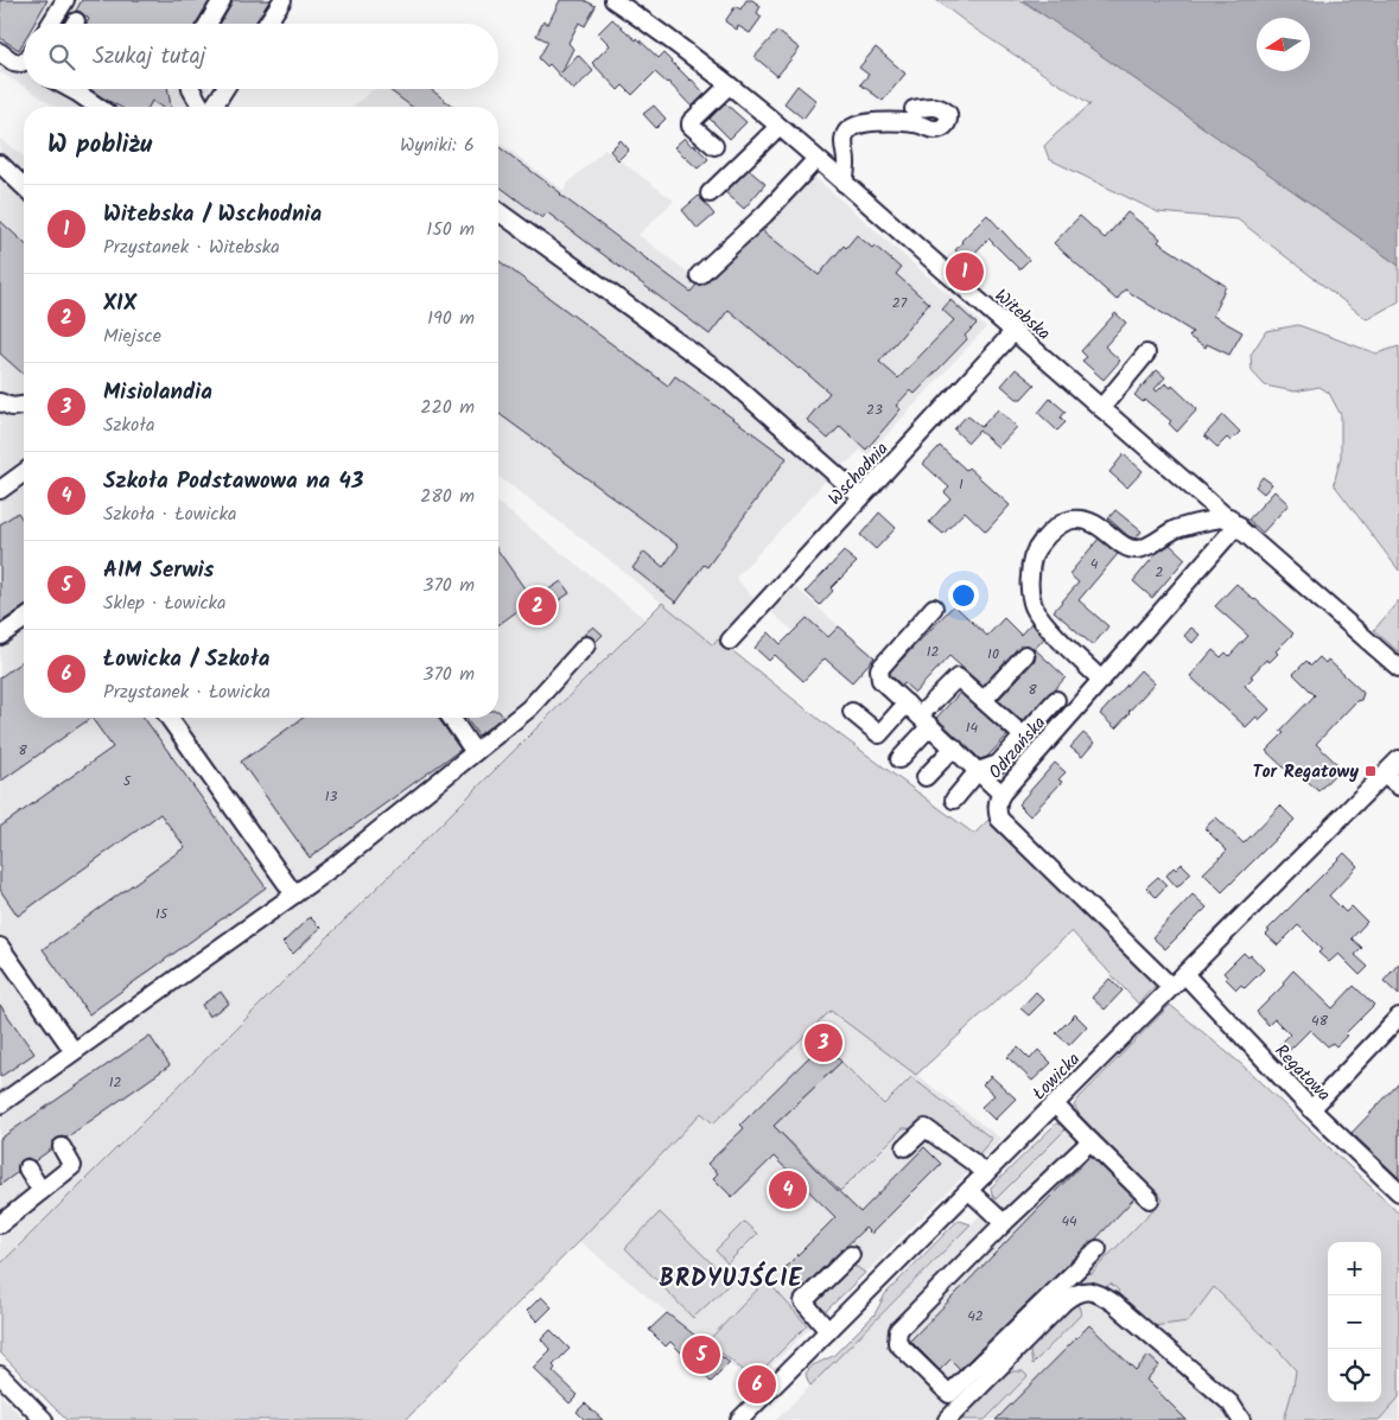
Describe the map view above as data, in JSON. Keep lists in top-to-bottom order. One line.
{"streets":{"street":["Witebska","Wschodnia","Odrzańska","Regatowa","Łowicka"]},"crossings":[["Witebska","Wschodnia"],["Witebska","Odrzańska"],["Odrzańska","Łowicka"],["Regatowa","Łowicka"]],"districts":["BRDYUJŚCIE"],"places":{"transit":["Tor Regatowy"]},"house_numbers":["27","23","1","4","2","12","10","8","14","8","5","13","15","48","12","44","42"],"north":"left","page":{"search":"Szukaj tutaj","heading":["W pobliżu","Wyniki: 6"],"list":[{"mark":"1","name":"Witebska / Wschodnia","note":"Przystanek · Witebska","value":"150 m"},{"mark":"2","name":"XIX","note":"Miejsce","value":"190 m"},{"mark":"3","name":"Misiolandia","note":"Szkoła","value":"220 m"},{"mark":"4","name":"Szkoła Podstawowa na 43","note":"Szkoła · Łowicka","value":"280 m"},{"mark":"5","name":"AIM Serwis","note":"Sklep · Łowicka","value":"370 m"},{"mark":"6","name":"Łowicka / Szkoła","note":"Przystanek · Łowicka","value":"370 m"}],"pins":["1","2","3","4","5","6"],"map_buttons":["+","−"]}}
